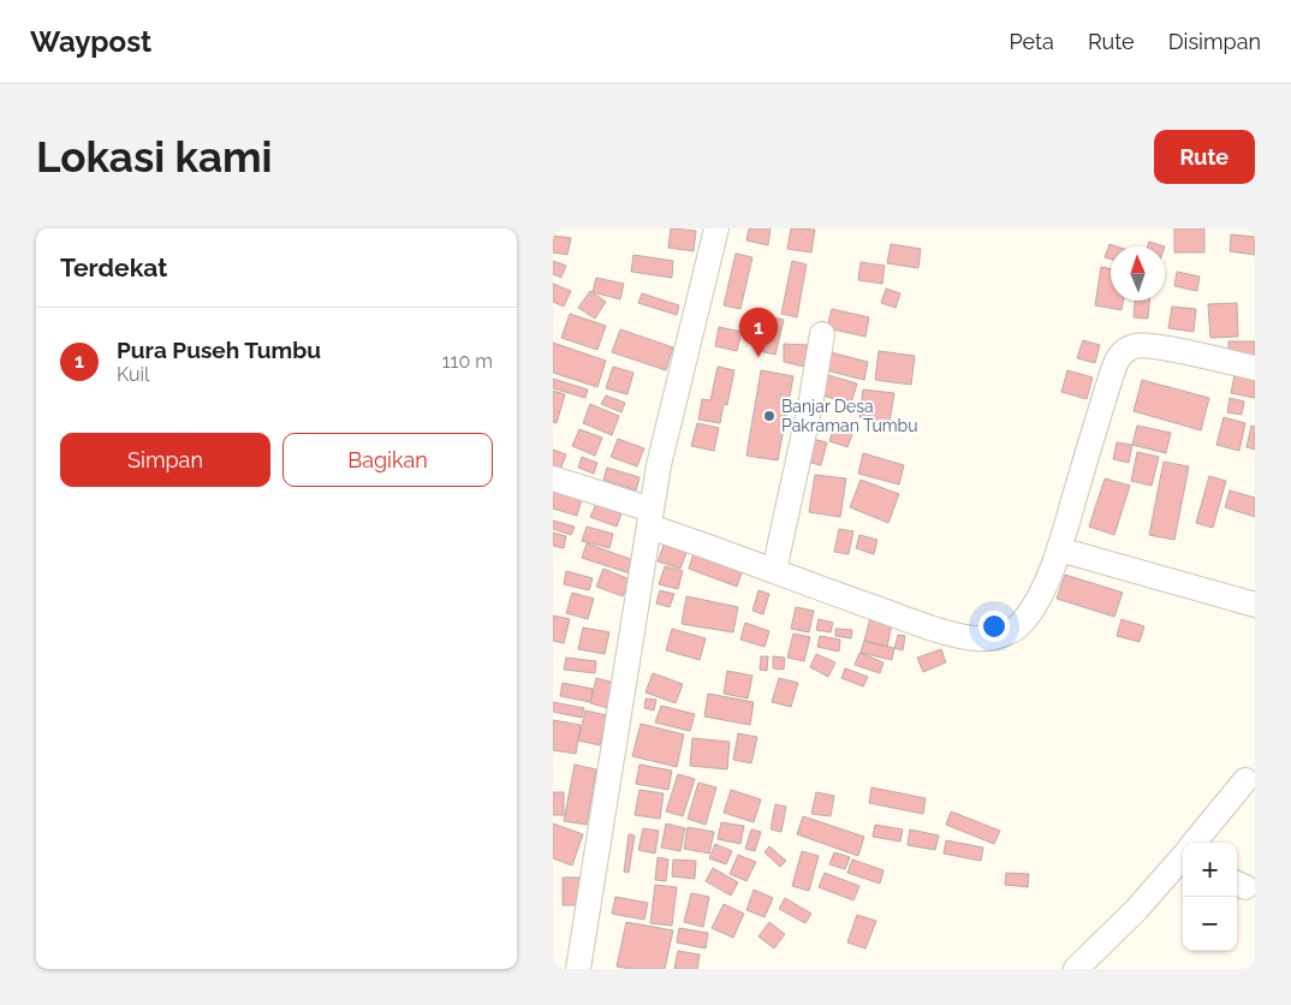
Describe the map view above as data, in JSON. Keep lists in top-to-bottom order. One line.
{"places":["Banjar Desa Pakraman Tumbu"],"north":"top","page":{"header":"Waypost","nav":["Peta","Rute","Disimpan"],"buttons":["Rute",["Simpan","Bagikan"]],"title":"Lokasi kami","heading":"Terdekat","list":[{"mark":"1","name":"Pura Puseh Tumbu","note":"Kuil","value":"110 m"}],"pins":"1","map_buttons":["+","−"]}}
